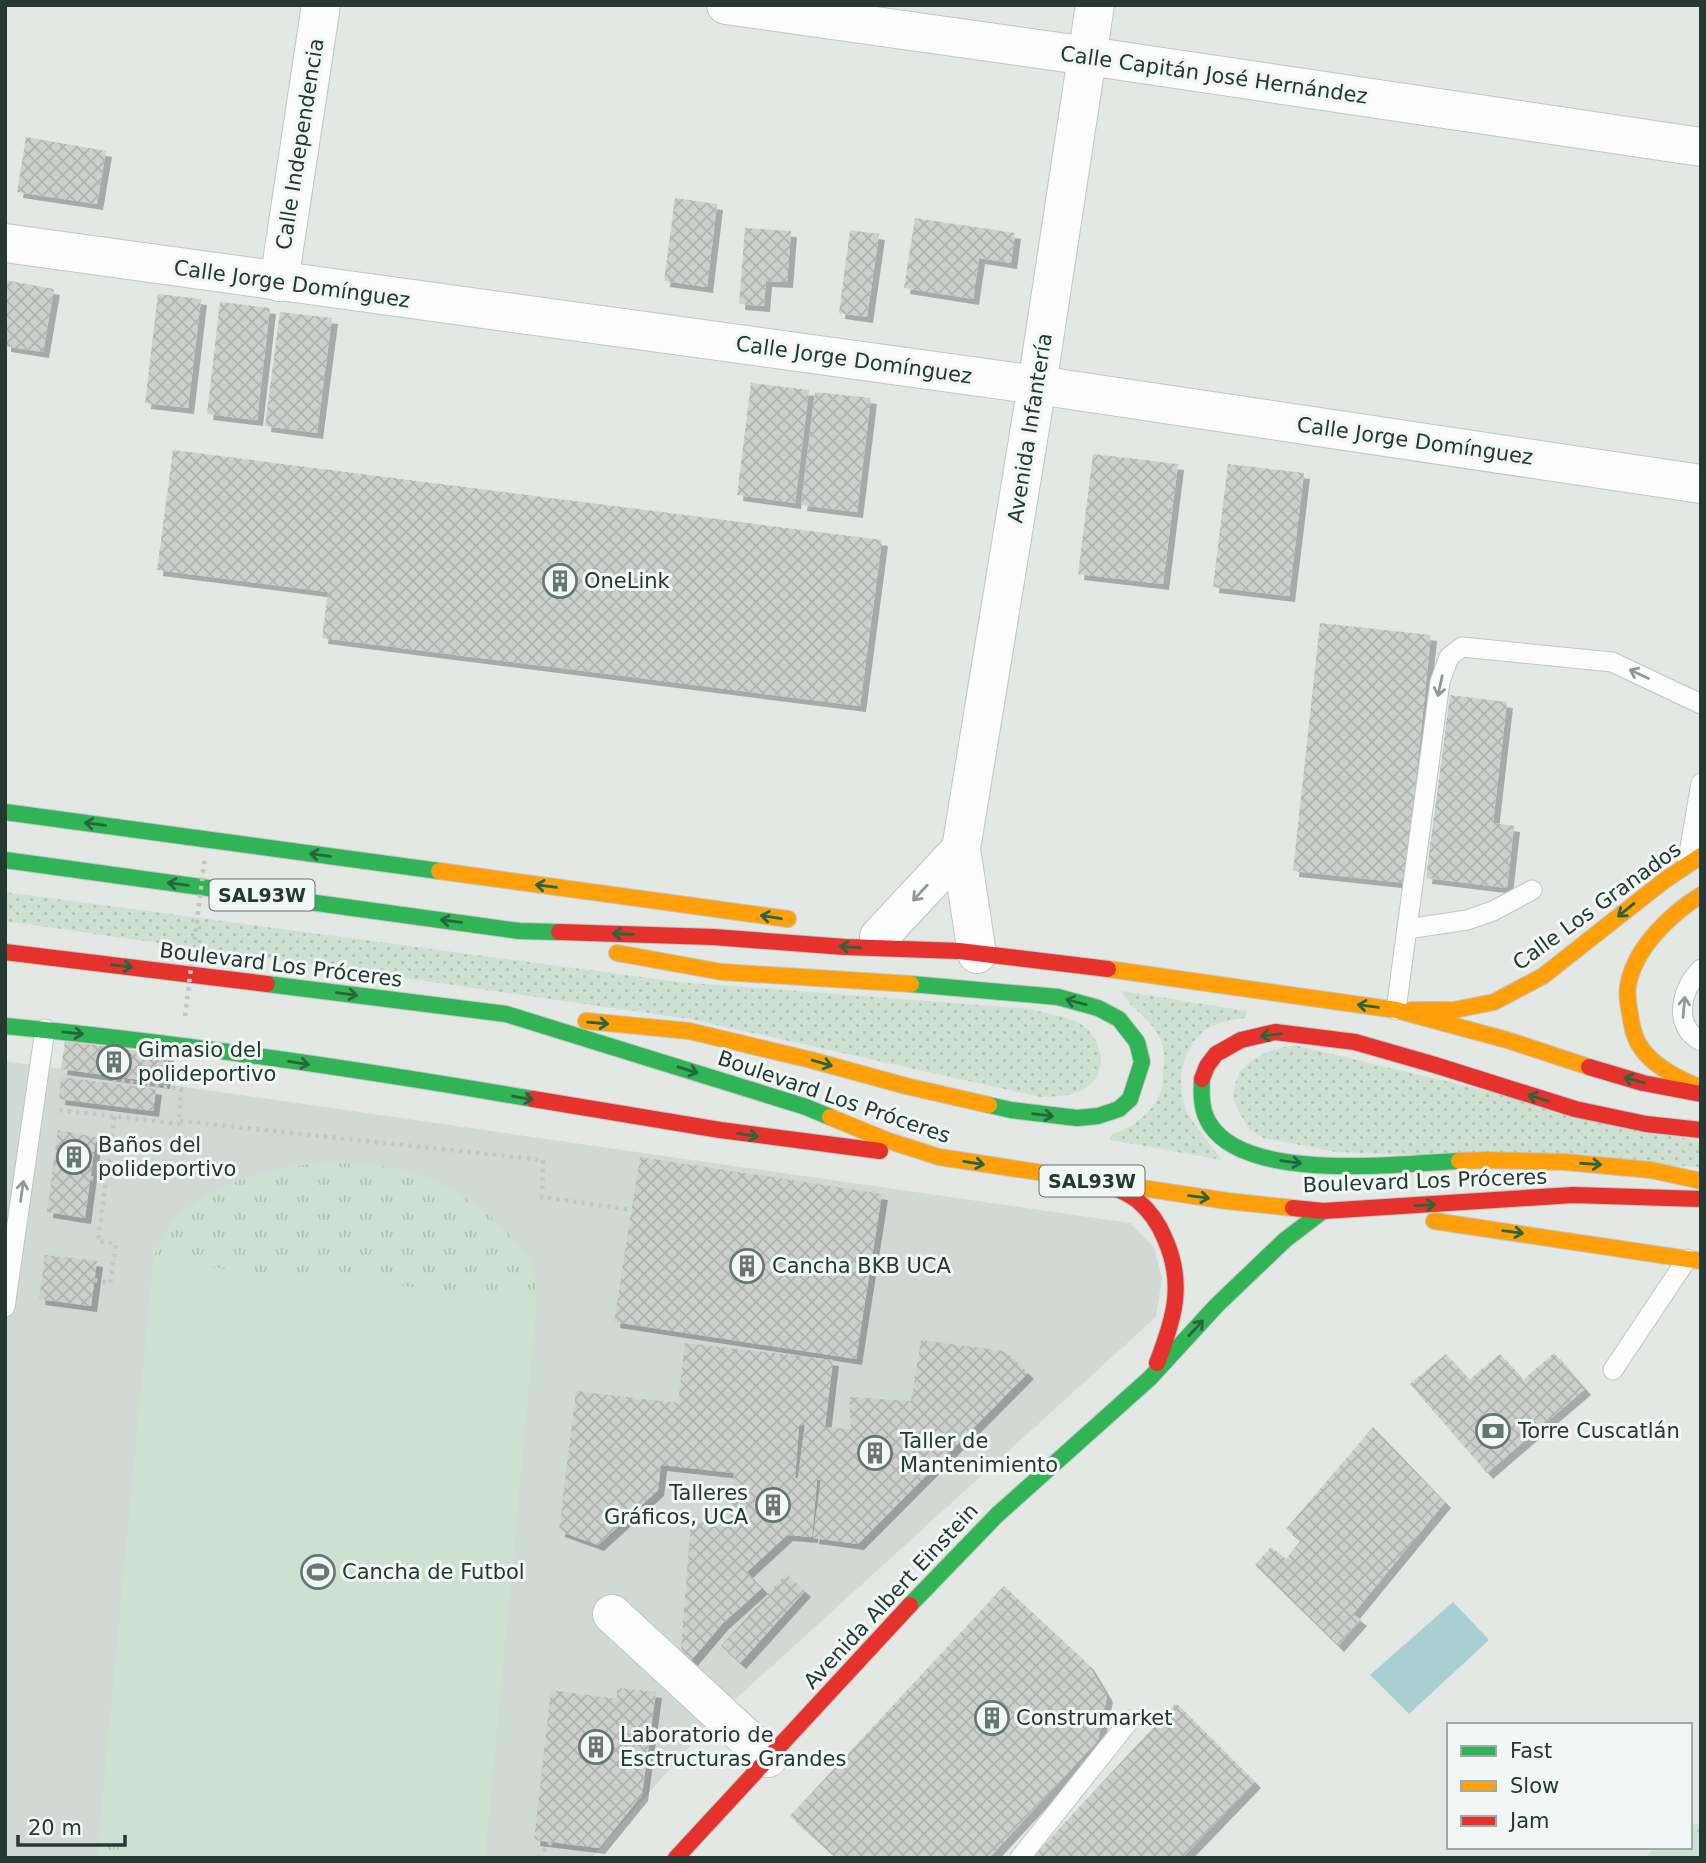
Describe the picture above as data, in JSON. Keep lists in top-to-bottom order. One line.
{"streets":{"main road":["SAL93W","Calle Los Granados","Boulevard Los Próceres","Avenida Albert Einstein"],"street":["Calle Capitán José Hernández","Calle Independencia","Calle Jorge Domínguez","Avenida Infantería"]},"crossings":[["Calle Capitán José Hernández","Avenida Infantería"],["Calle Independencia","Calle Jorge Domínguez"],["Calle Jorge Domínguez","Avenida Infantería"],["Avenida Infantería","SAL93W"],["SAL93W","Calle Los Granados"],["Boulevard Los Próceres","Avenida Albert Einstein"]],"one_way":["Calle Los Granados"],"places":{"building":["OneLink","Gimasio del polideportivo","Baños del polideportivo","Cancha BKB UCA","Taller de Mantenimiento","Talleres Gráficos, UCA","Construmarket","Laboratorio de Esctructuras Grandes"],"bank":["Torre Cuscatlán"],"sports":["Cancha de Futbol"]},"legend":["Fast","Slow","Jam"],"scale_bar":"20 m"}
